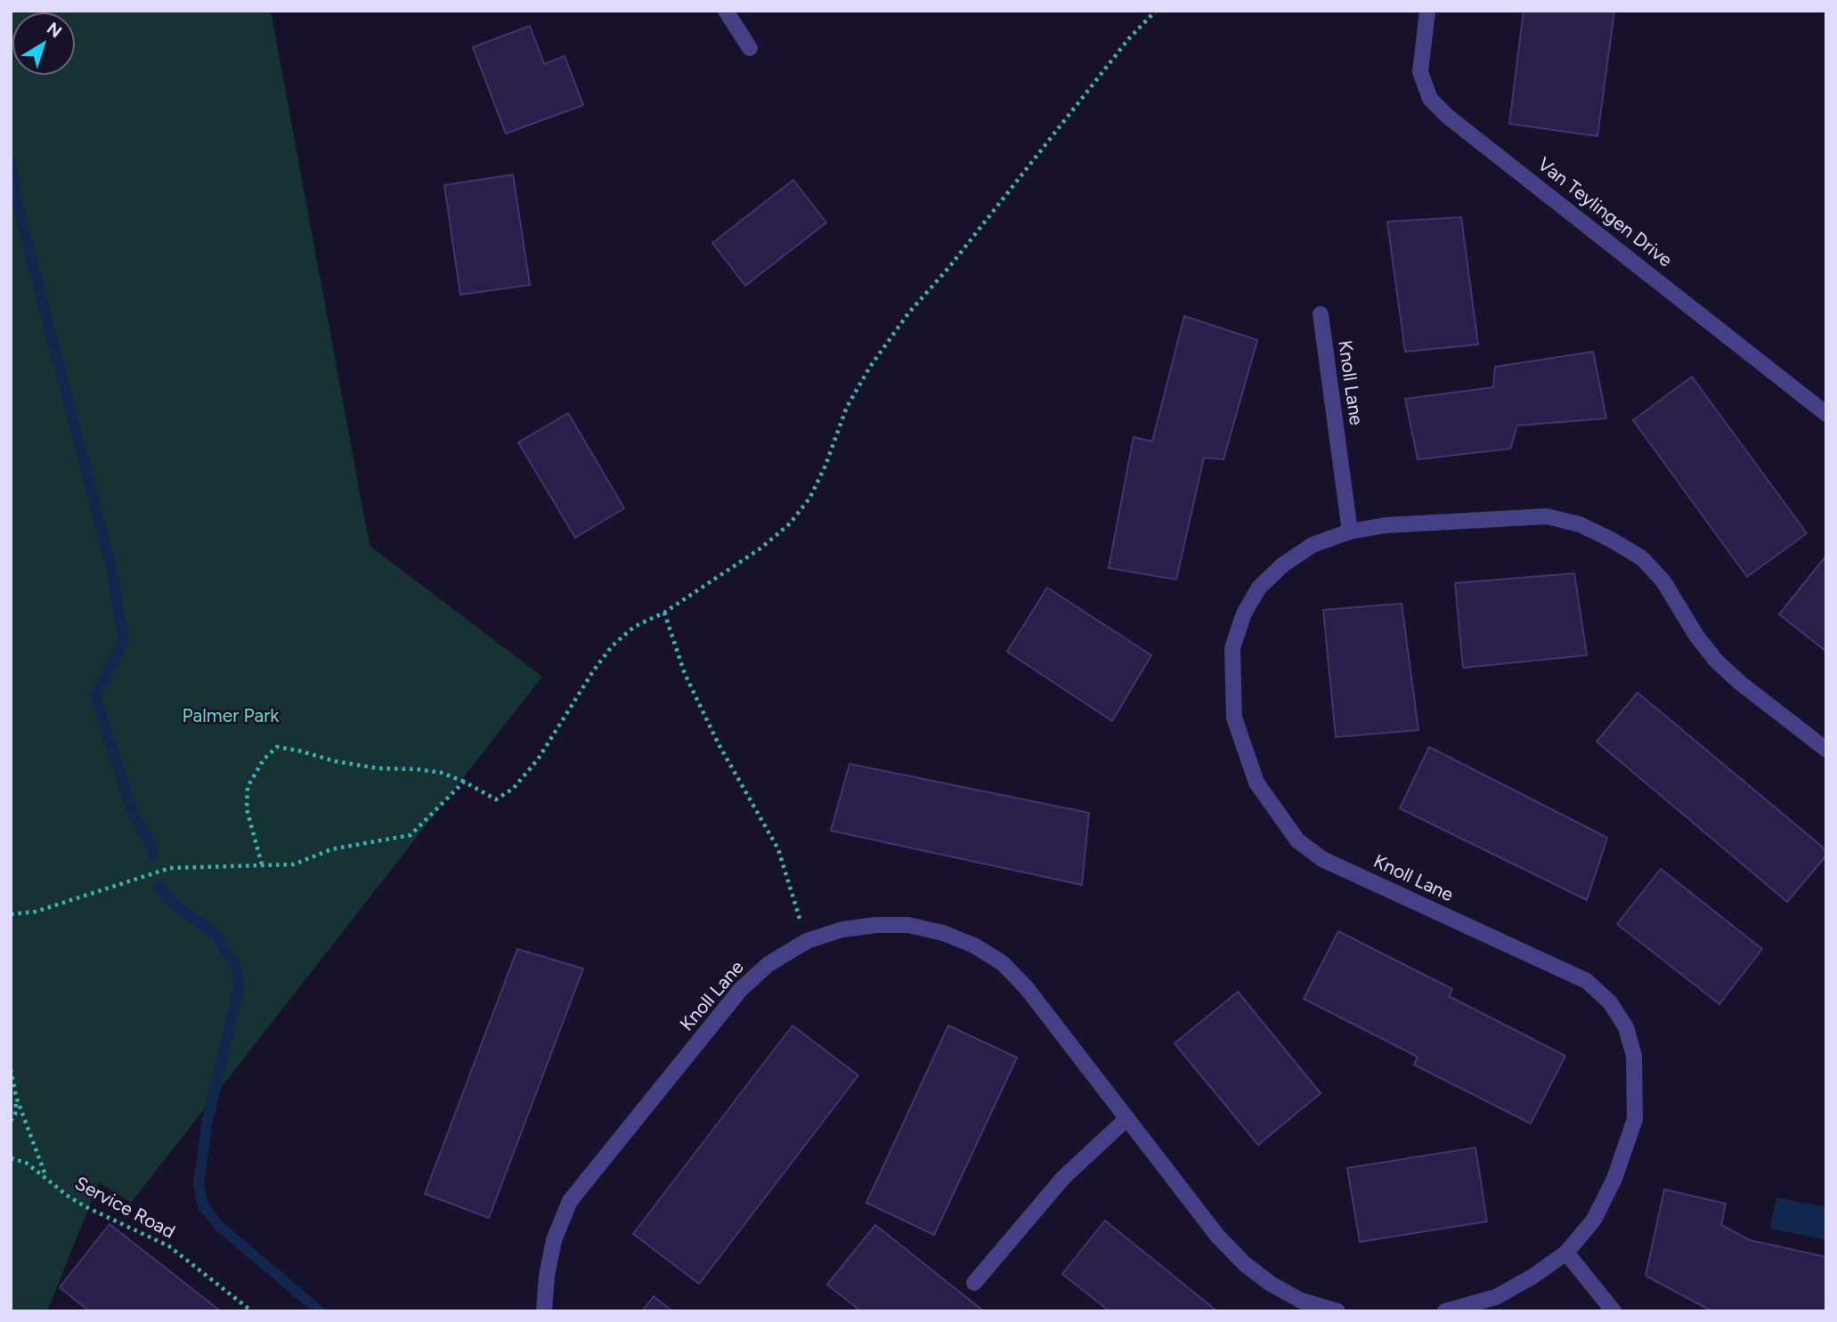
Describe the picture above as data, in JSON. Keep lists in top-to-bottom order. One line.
{"streets":{"street":["Van Teylingen Drive","Knoll Lane"],"path":["Service Road"]},"parks":["Palmer Park"],"north":"top right"}
